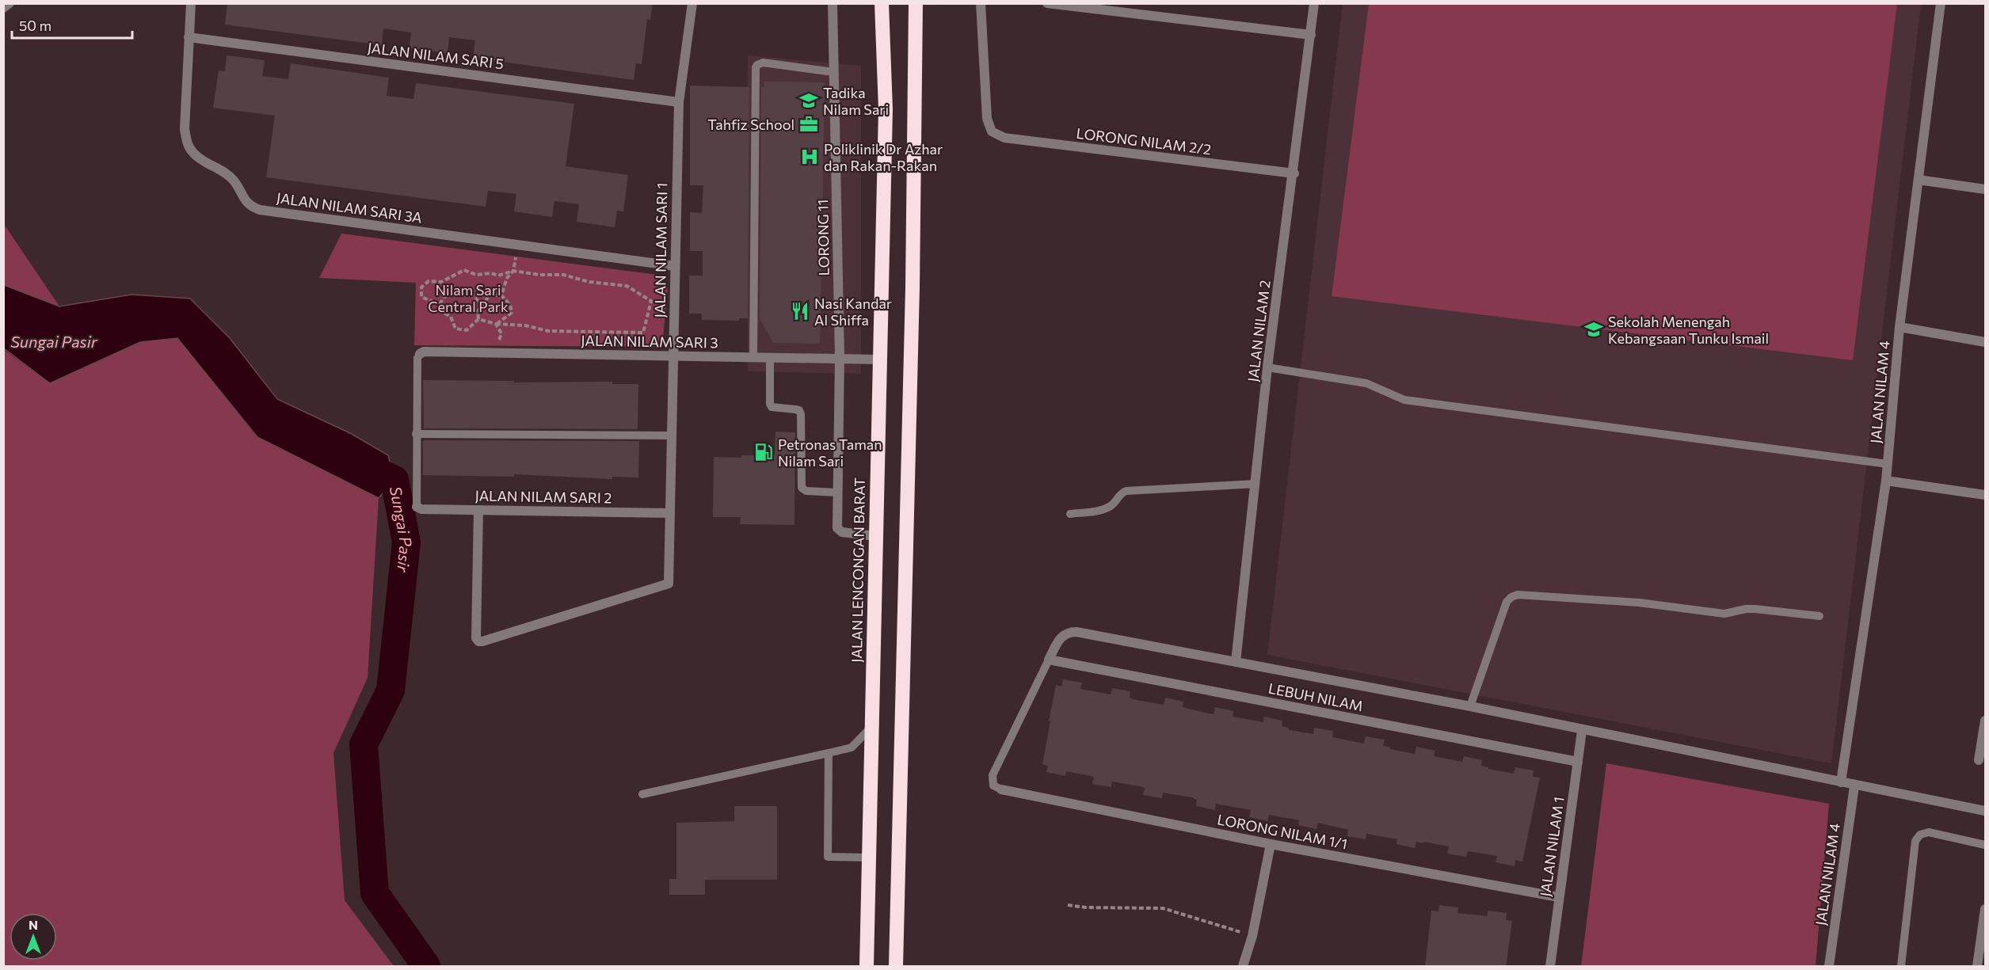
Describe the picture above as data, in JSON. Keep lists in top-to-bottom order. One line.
{"streets":{"highway":["JALAN LENCONGAN BARAT"],"street":["JALAN NILAM SARI 5","LORONG NILAM 2/2","JALAN NILAM SARI 3A","LORONG 11","JALAN NILAM SARI 1","JALAN NILAM 2","JALAN NILAM SARI 3","JALAN NILAM 4","JALAN NILAM SARI 2","LEBUH NILAM","LORONG NILAM 1/1","JALAN NILAM 1"]},"crossings":[["JALAN NILAM SARI 5","JALAN NILAM SARI 3A"],["JALAN NILAM SARI 5","JALAN NILAM SARI 1"],["LORONG NILAM 2/2","JALAN NILAM 2"],["JALAN NILAM SARI 3A","JALAN NILAM SARI 1"],["LORONG 11","JALAN NILAM SARI 3"],["LORONG 11","JALAN LENCONGAN BARAT"],["JALAN NILAM SARI 1","JALAN NILAM SARI 3"],["JALAN NILAM SARI 1","JALAN NILAM SARI 2"],["JALAN NILAM SARI 3","JALAN LENCONGAN BARAT"],["LEBUH NILAM","JALAN NILAM 1"],["LORONG NILAM 1/1","JALAN NILAM 1"]],"water":["Sungai Pasir"],"parks":["Nilam Sari Central Park"],"places":{"school or university":["Tadika Nilam Sari","Sekolah Menengah Kebangsaan Tunku Ismail"],"office":["Tahfiz School"],"hospital":["Poliklinik Dr Azhar dan Rakan-Rakan"],"restaurant":["Nasi Kandar Al Shiffa"],"fuel station":["Petronas Taman Nilam Sari"]},"scale_bar":"50 m","north":"top"}
